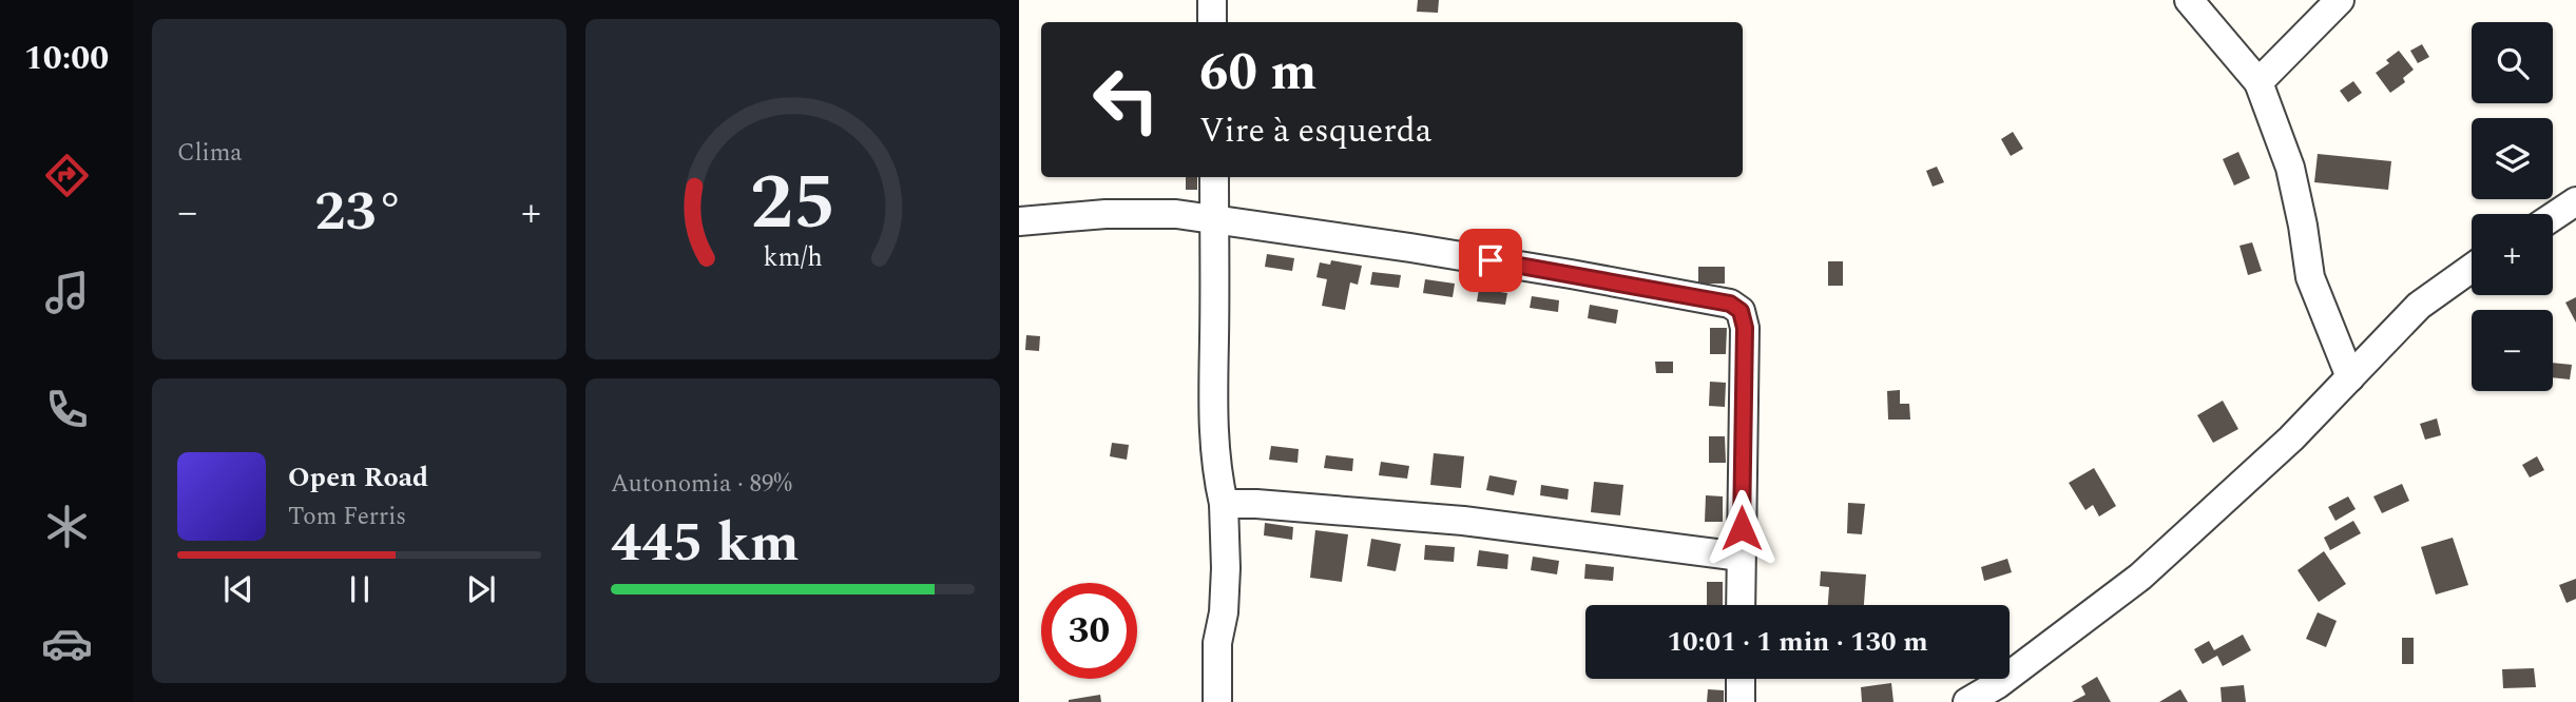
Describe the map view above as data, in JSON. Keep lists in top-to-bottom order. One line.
{"page":{"tabs":"10:00","tile":["Clima",["Autonomia · 89%","445 km"]],"map_buttons":["+","−"],"turn":["60 m","Vire à esquerda"],"heat":["−","23°","+"],"song":["Open Road","Tom Ferris"],"limit":"30","trip":"10:01 · 1 min · 130 m","gauge":["25","km/h"]}}
